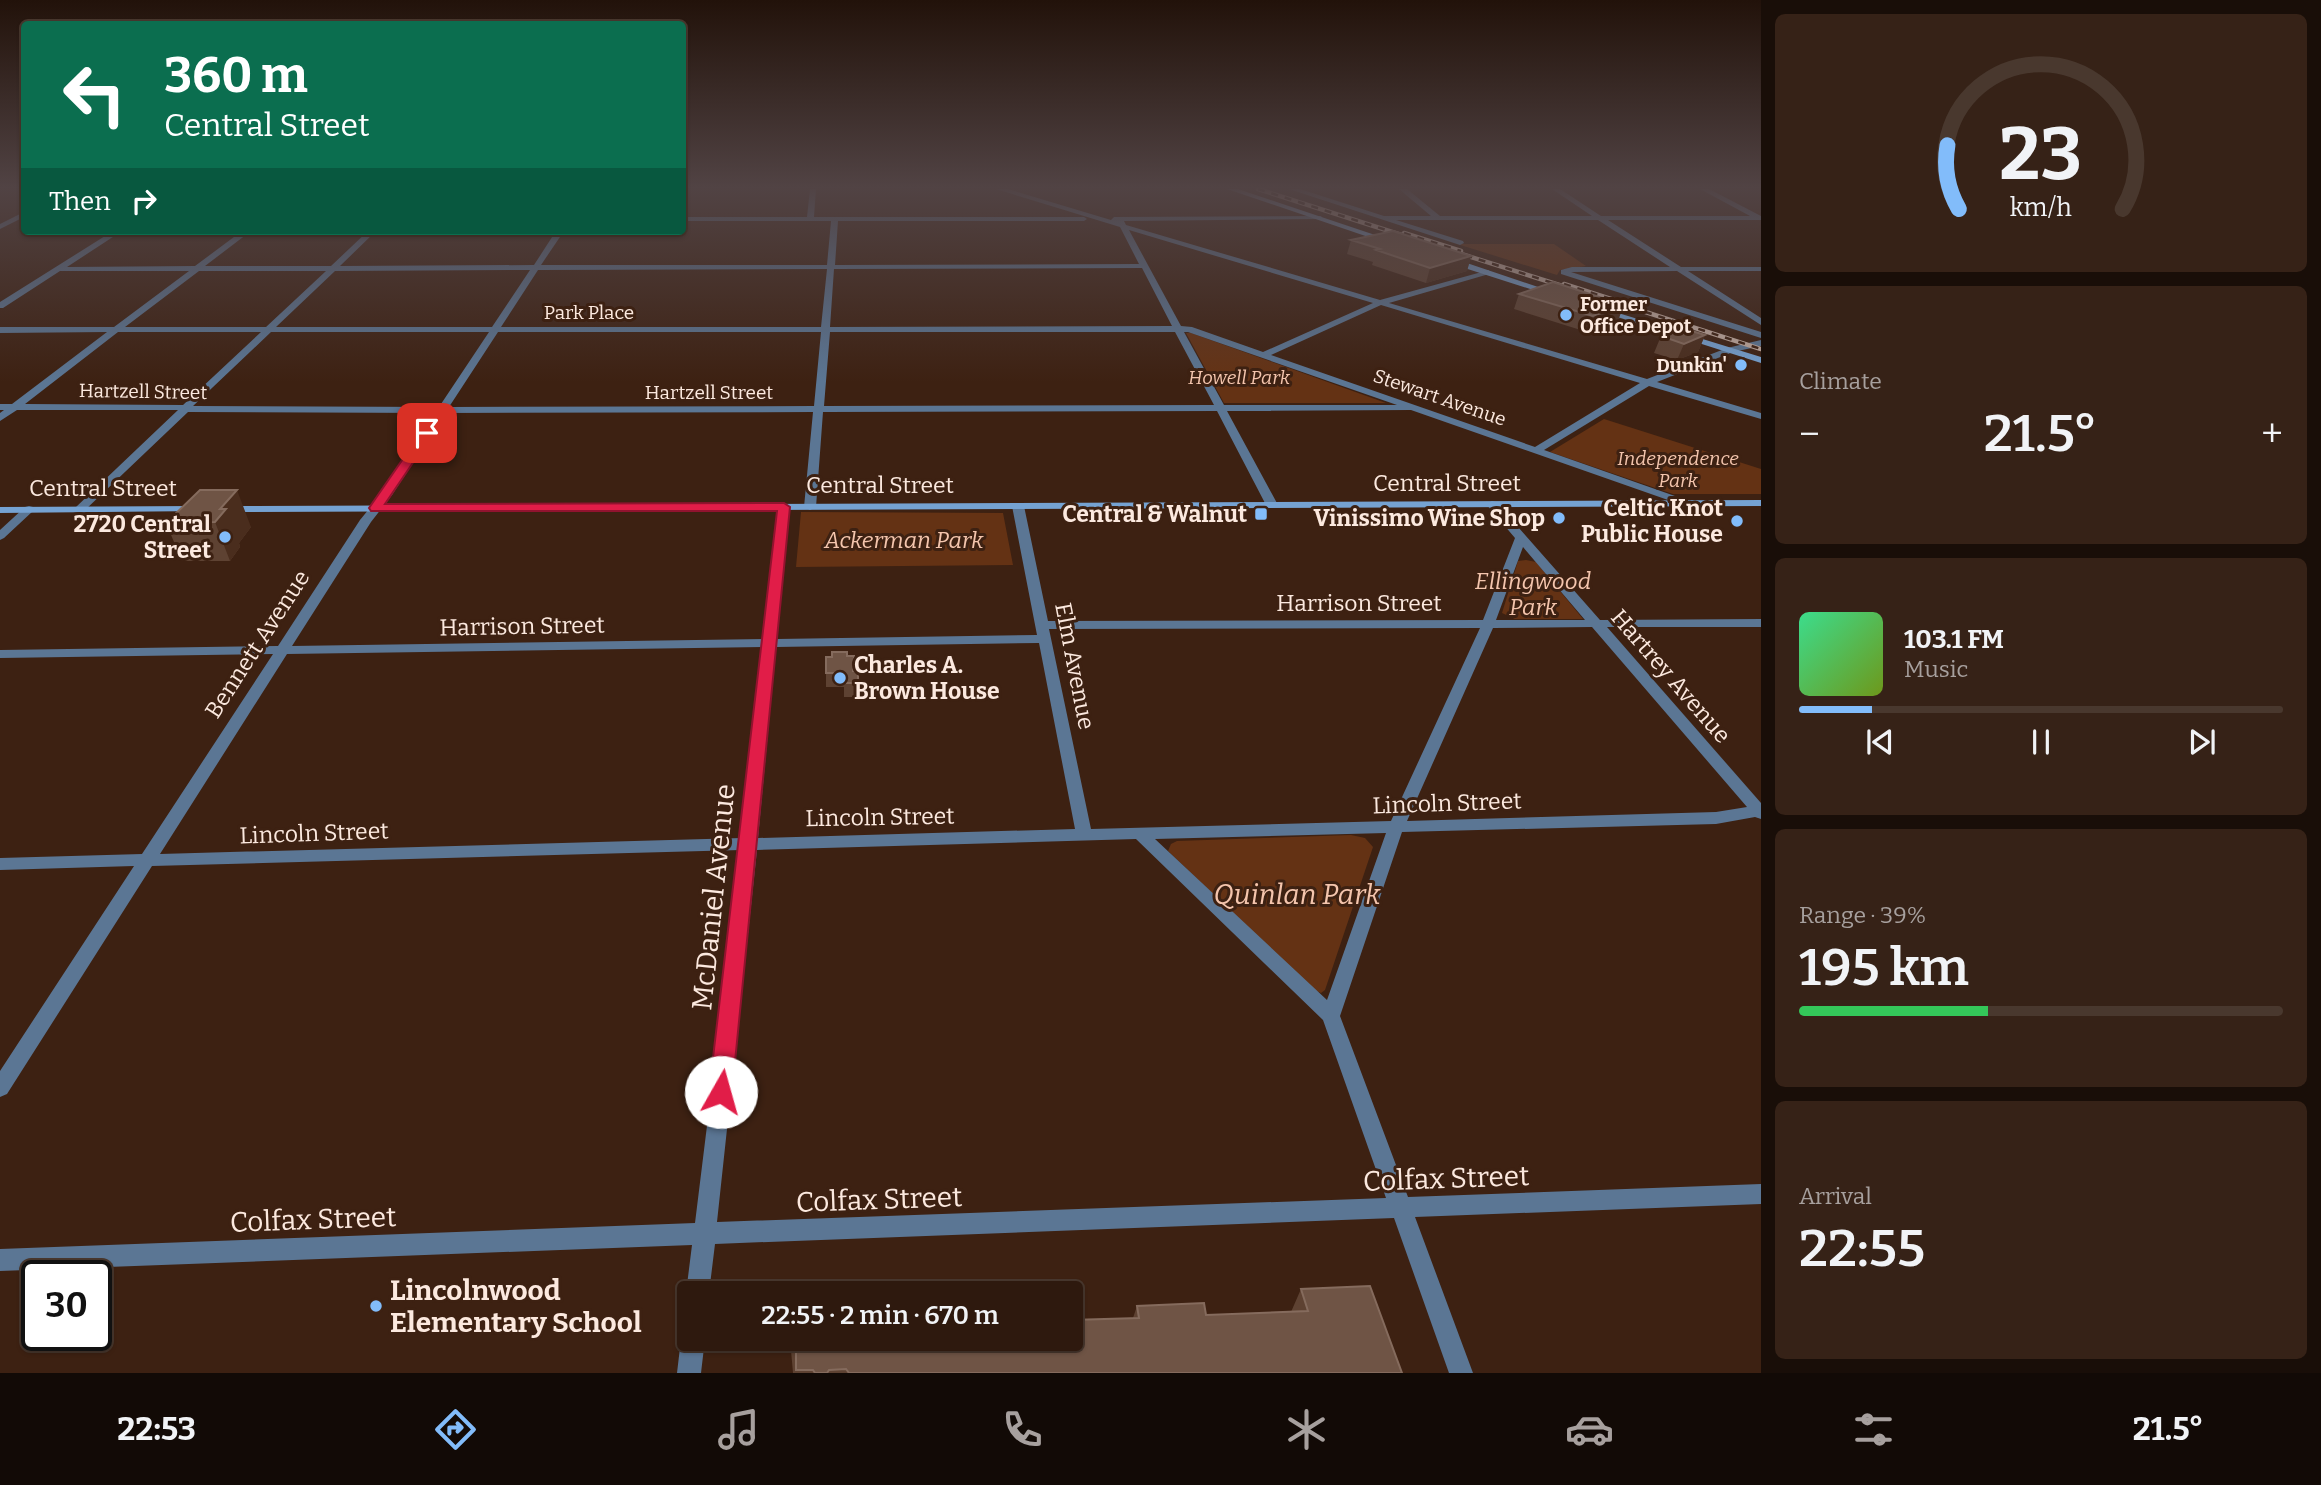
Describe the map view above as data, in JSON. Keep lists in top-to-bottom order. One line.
{"streets":{"main road":["Central Street"],"street":["Park Place","Hartzell Street","Stewart Avenue","Harrison Street","Bennett Avenue","Elm Avenue","Hartrey Avenue","Lincoln Street","McDaniel Avenue","Colfax Street"]},"crossings":[["Park Place","Stewart Avenue"],["Park Place","Bennett Avenue"],["Hartzell Street","Stewart Avenue"],["Hartzell Street","Bennett Avenue"],["Stewart Avenue","Central Street"],["Central Street","Bennett Avenue"],["Central Street","Elm Avenue"],["Central Street","Hartrey Avenue"],["Central Street","McDaniel Avenue"],["Harrison Street","Bennett Avenue"],["Harrison Street","Elm Avenue"],["Harrison Street","Hartrey Avenue"],["Harrison Street","McDaniel Avenue"],["Bennett Avenue","Lincoln Street"],["Elm Avenue","Lincoln Street"],["Hartrey Avenue","Lincoln Street"],["Lincoln Street","McDaniel Avenue"],["McDaniel Avenue","Colfax Street"]],"parks":["Howell Park","Independence Park","Ackerman Park","Ellingwood Park","Quinlan Park"],"places":{"other":["Former Office Depot","Dunkin'","Vinissimo Wine Shop","Celtic Knot Public House","2720 Central Street","Charles A. Brown House","Lincolnwood Elementary School"],"transit":["Central & Walnut"]},"page":{"turn":["360 m","Central Street"],"then":"Then","tile":["Climate",["Range · 39%","195 km"],["Arrival","22:55"]],"heat":["−","21.5°","+"],"song":["103.1 FM","Music"],"limit":"30","trip":"22:55 · 2 min · 670 m","tabs":["22:53","21.5°"],"gauge":["23","km/h"]}}
